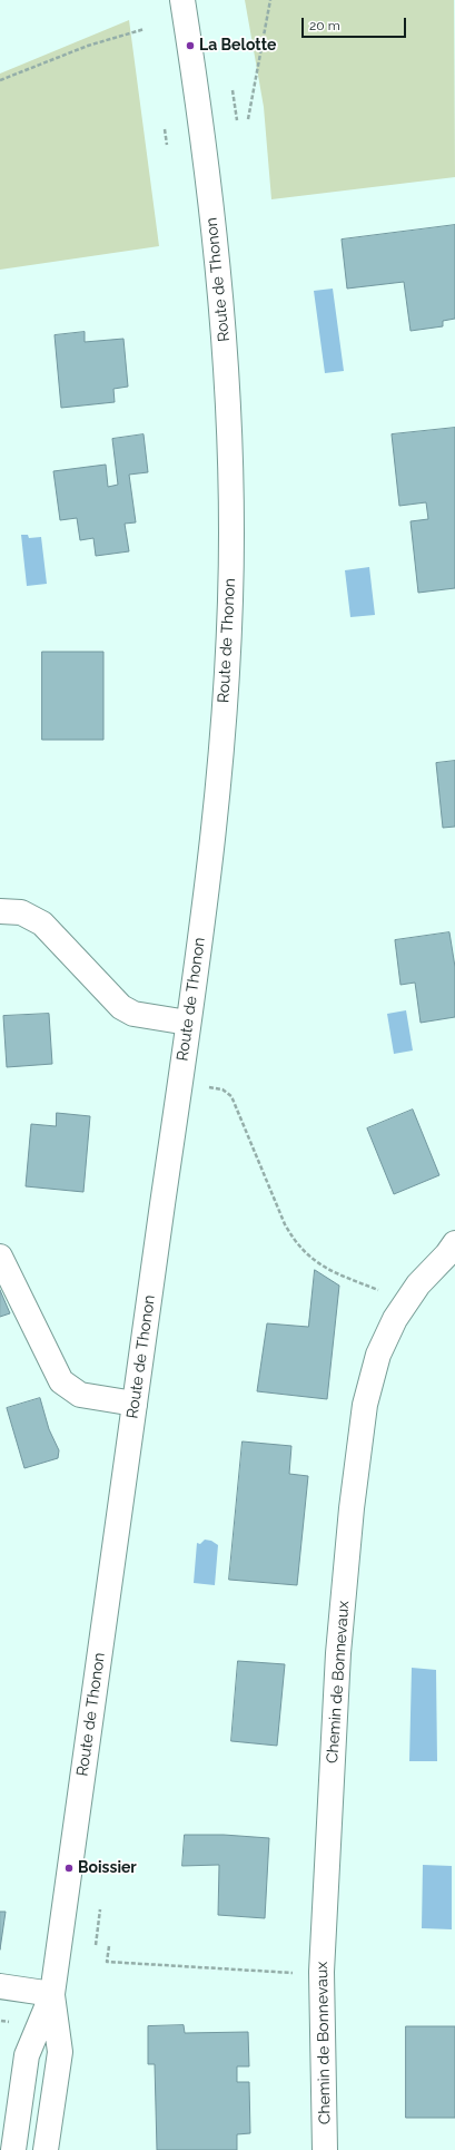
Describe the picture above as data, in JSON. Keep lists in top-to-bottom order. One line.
{"streets":{"main road":["Route de Thonon","Chemin de Bonnevaux"]},"places":["La Belotte","Boissier"],"scale_bar":"20 m"}
